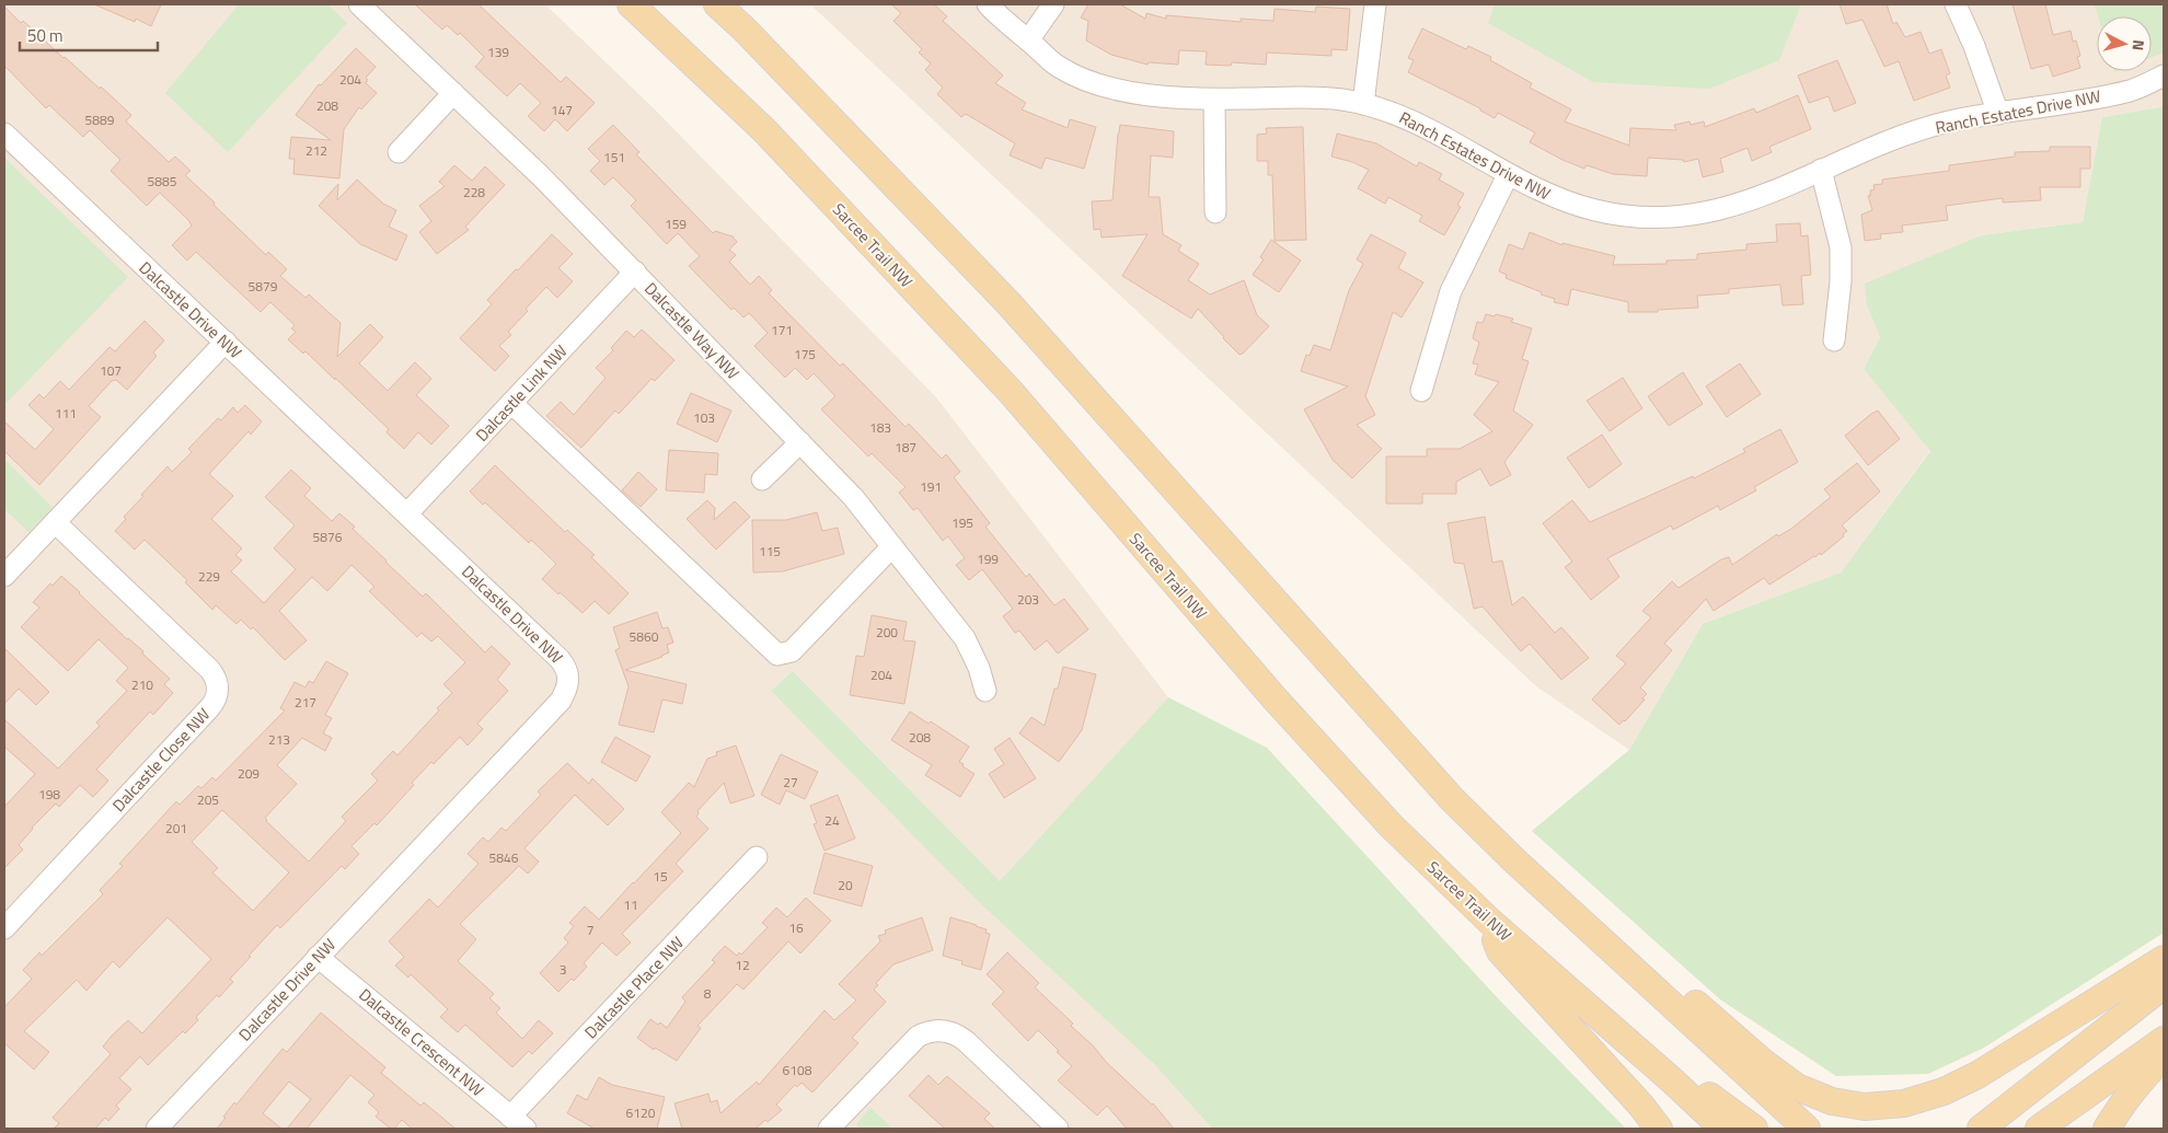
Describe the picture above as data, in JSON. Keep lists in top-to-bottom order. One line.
{"streets":{"main road":["Sarcee Trail NW"],"street":["Ranch Estates Drive NW","Dalcastle Drive NW","Dalcastle Way NW","Dalcastle Link NW","Dalcastle Close NW","Dalcastle Place NW","Dalcastle Crescent NW"]},"crossings":[["Dalcastle Drive NW","Dalcastle Link NW"],["Dalcastle Drive NW","Dalcastle Crescent NW"],["Dalcastle Way NW","Dalcastle Link NW"],["Dalcastle Place NW","Dalcastle Crescent NW"]],"house_numbers":["139","204","208","147","5889","212","151","5885","228","159","5879","171","175","107","111","103","183","187","191","195","5876","115","199","229","203","200","5860","204","210","217","208","213","209","27","198","205","24","201","5846","15","20","11","16","7","12","3","8","6108","6120"],"scale_bar":"50 m","north":"right"}
